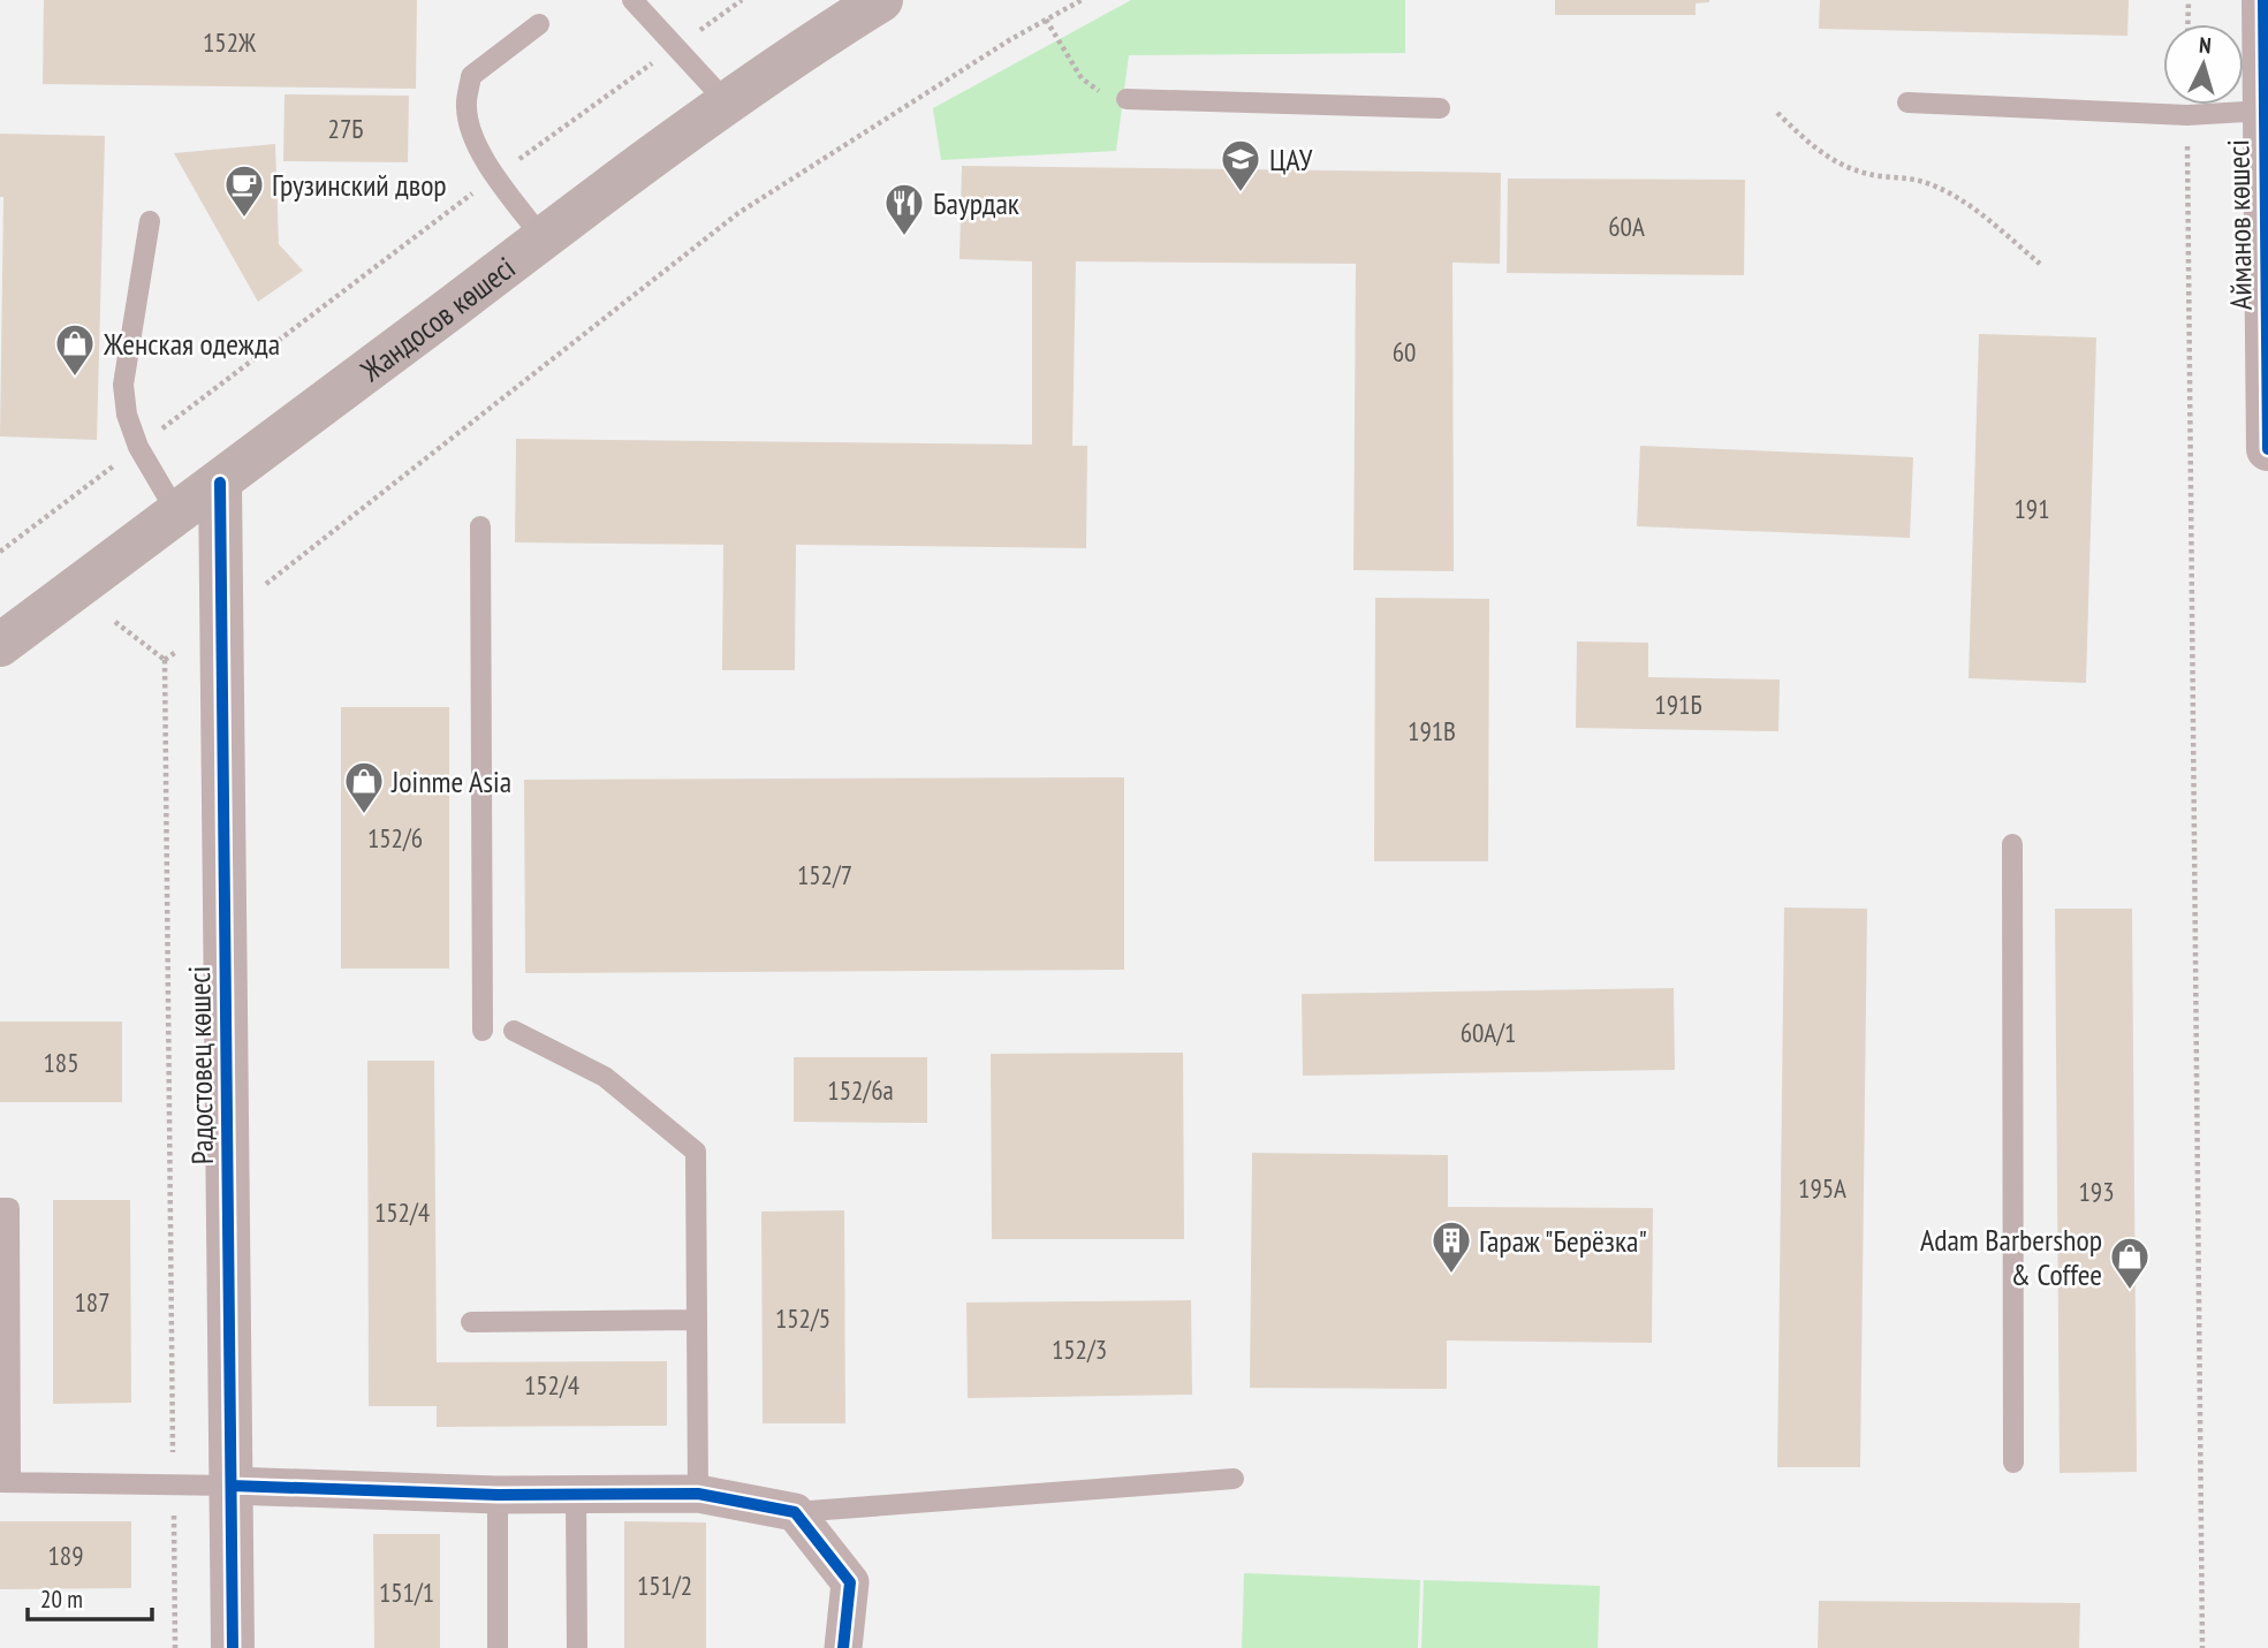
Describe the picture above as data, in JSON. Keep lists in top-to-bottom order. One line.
{"streets":{"main road":["Жандосов көшесі"],"street":["Айманов көшесі","Радостовец көшесі"]},"crossings":[["Жандосов көшесі","Радостовец көшесі"]],"places":{"school or university":["ЦАУ"],"cafe":["Грузинский двор"],"restaurant":["Баурдак"],"shop":["Женская одежда","Joinme Asia","Adam Barbershop & Coffee"],"building":["Гараж \"Берёзка\""]},"house_numbers":["152Ж","27Б","60А","60","191","191Б","191В","152/6","152/7","60А/1","185","152/6а","195А","193","152/4","187","152/5","152/3","152/4","189","151/2","151/1"],"scale_bar":"20 m","north":"top"}
